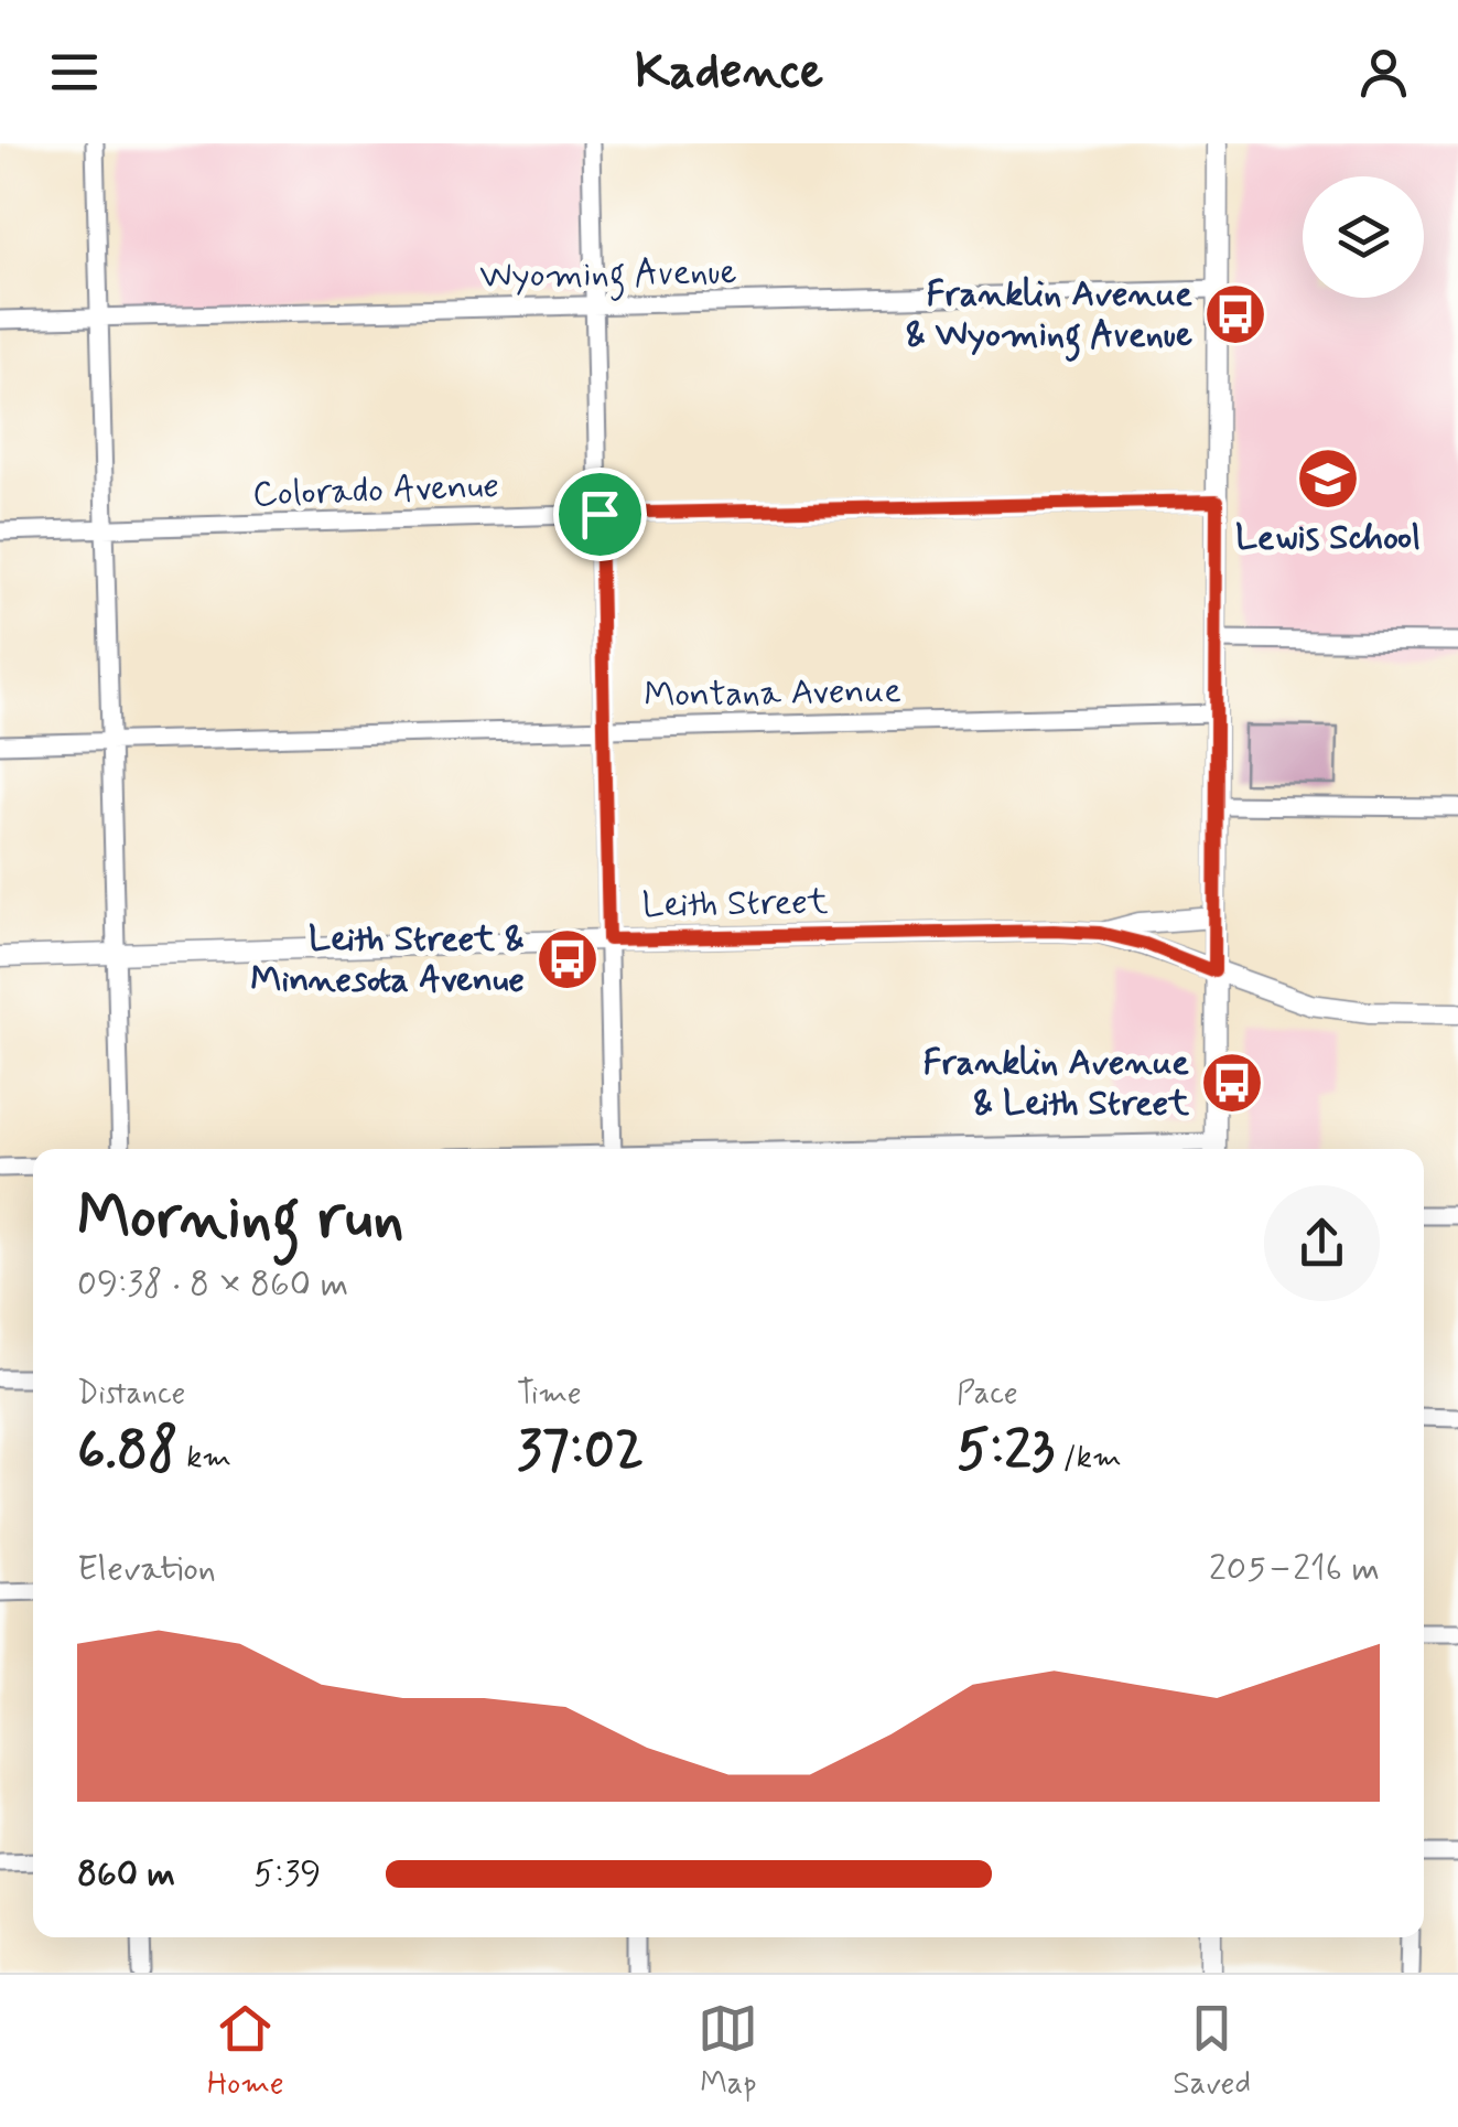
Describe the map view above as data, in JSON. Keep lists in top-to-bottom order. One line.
{"streets":{"street":["Wyoming Avenue","Colorado Avenue","Montana Avenue","Leith Street"]},"places":{"bus stop":["Franklin Avenue & Wyoming Avenue","Leith Street & Minnesota Avenue","Franklin Avenue & Leith Street"],"school or university":["Lewis School"]},"page":{"header":"Kadence","heading":["Morning run","09:38 · 8 × 860 m"],"stats":[["Distance","6.88 km"],["Time","37:02"],["Pace","5:23 /km"]],"chart":["Elevation","205–216 m"],"list":[{"name":"860 m","note":"5:39"}],"tabs":["Home","Map","Saved"]}}
